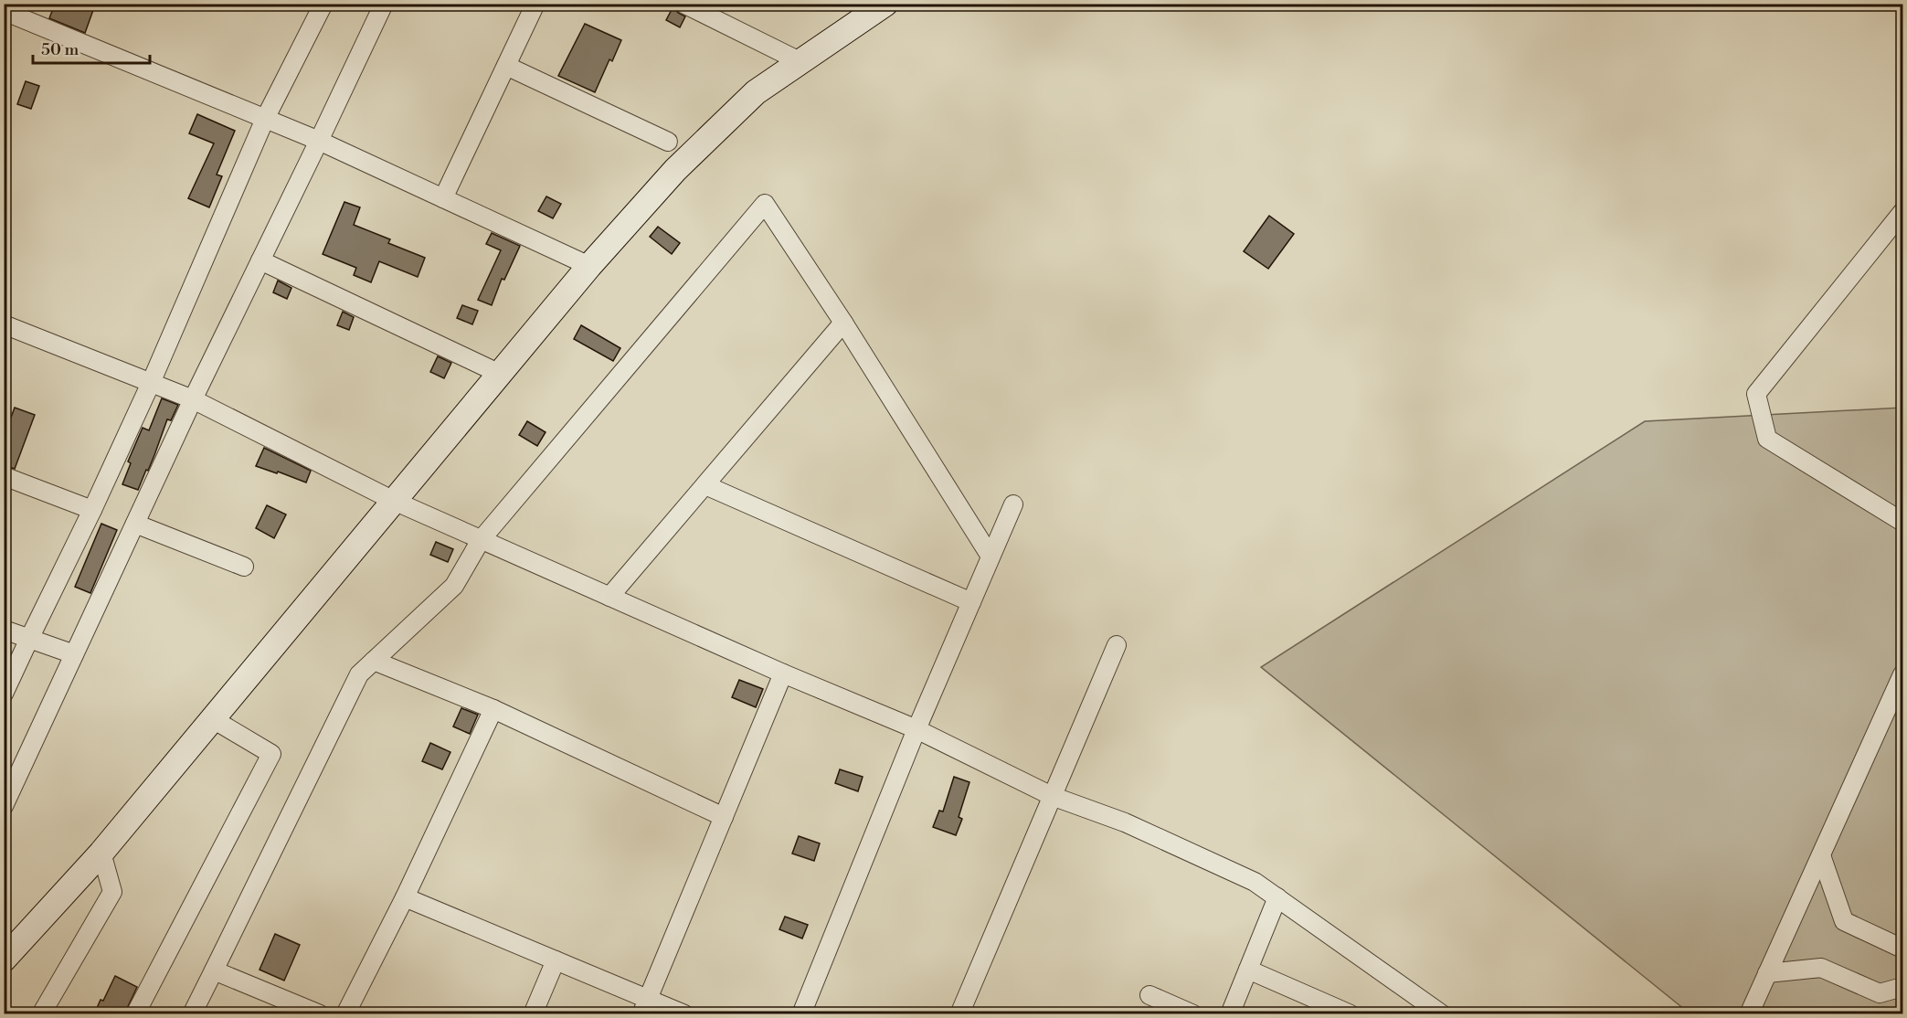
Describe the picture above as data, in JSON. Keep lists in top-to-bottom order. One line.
{"scale_bar":"50 m"}
